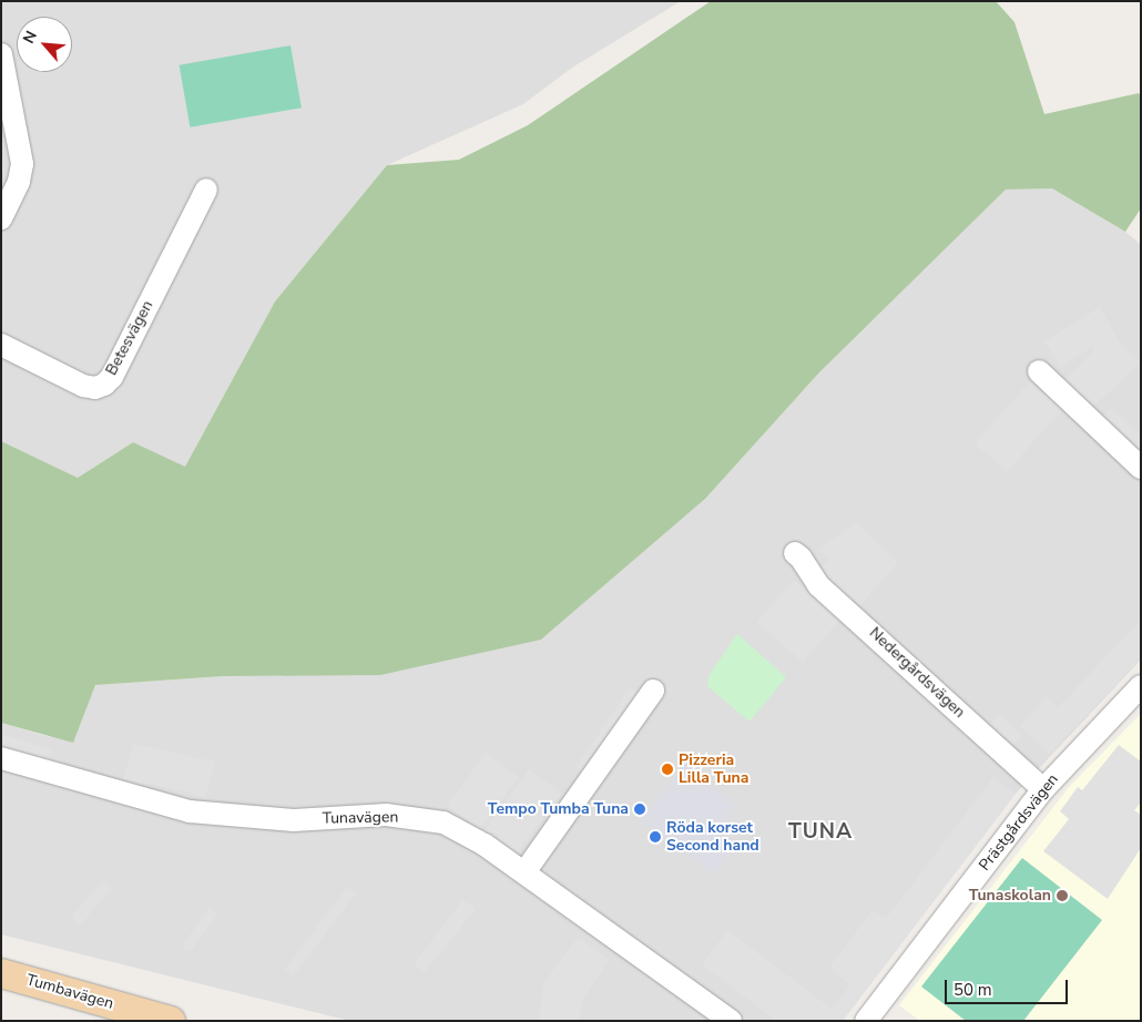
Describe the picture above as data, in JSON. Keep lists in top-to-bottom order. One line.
{"streets":{"main road":["Tumbavägen"],"street":["Betesvägen","Nedergårdsvägen","Tunavägen","Prästgårdsvägen"]},"crossings":[["Nedergårdsvägen","Prästgårdsvägen"]],"districts":["TUNA"],"places":["Pizzeria Lilla Tuna","Tempo Tumba Tuna","Röda korset Second hand","Tunaskolan"],"scale_bar":"50 m","north":"top left"}
